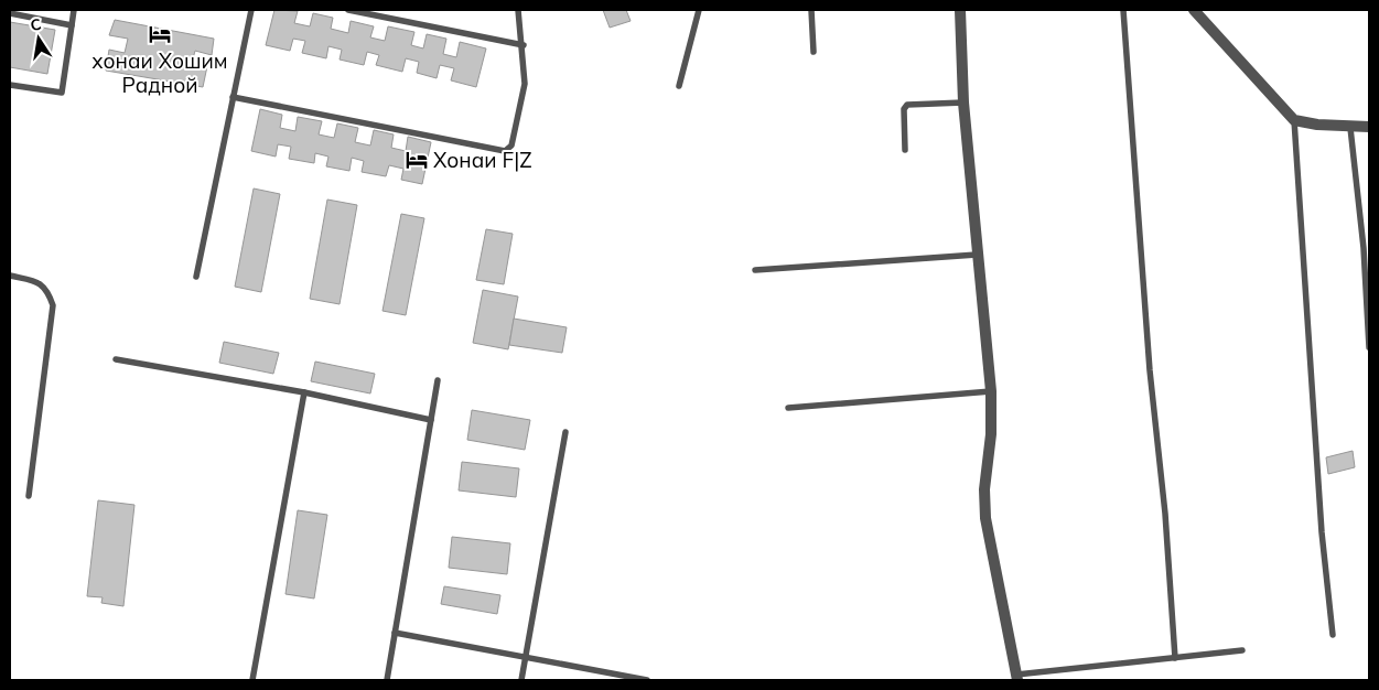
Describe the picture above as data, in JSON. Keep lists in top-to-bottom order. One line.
{"places":{"hotel":["хонаи Хошим Радной","Хонаи F|Z"]},"north":"top"}
